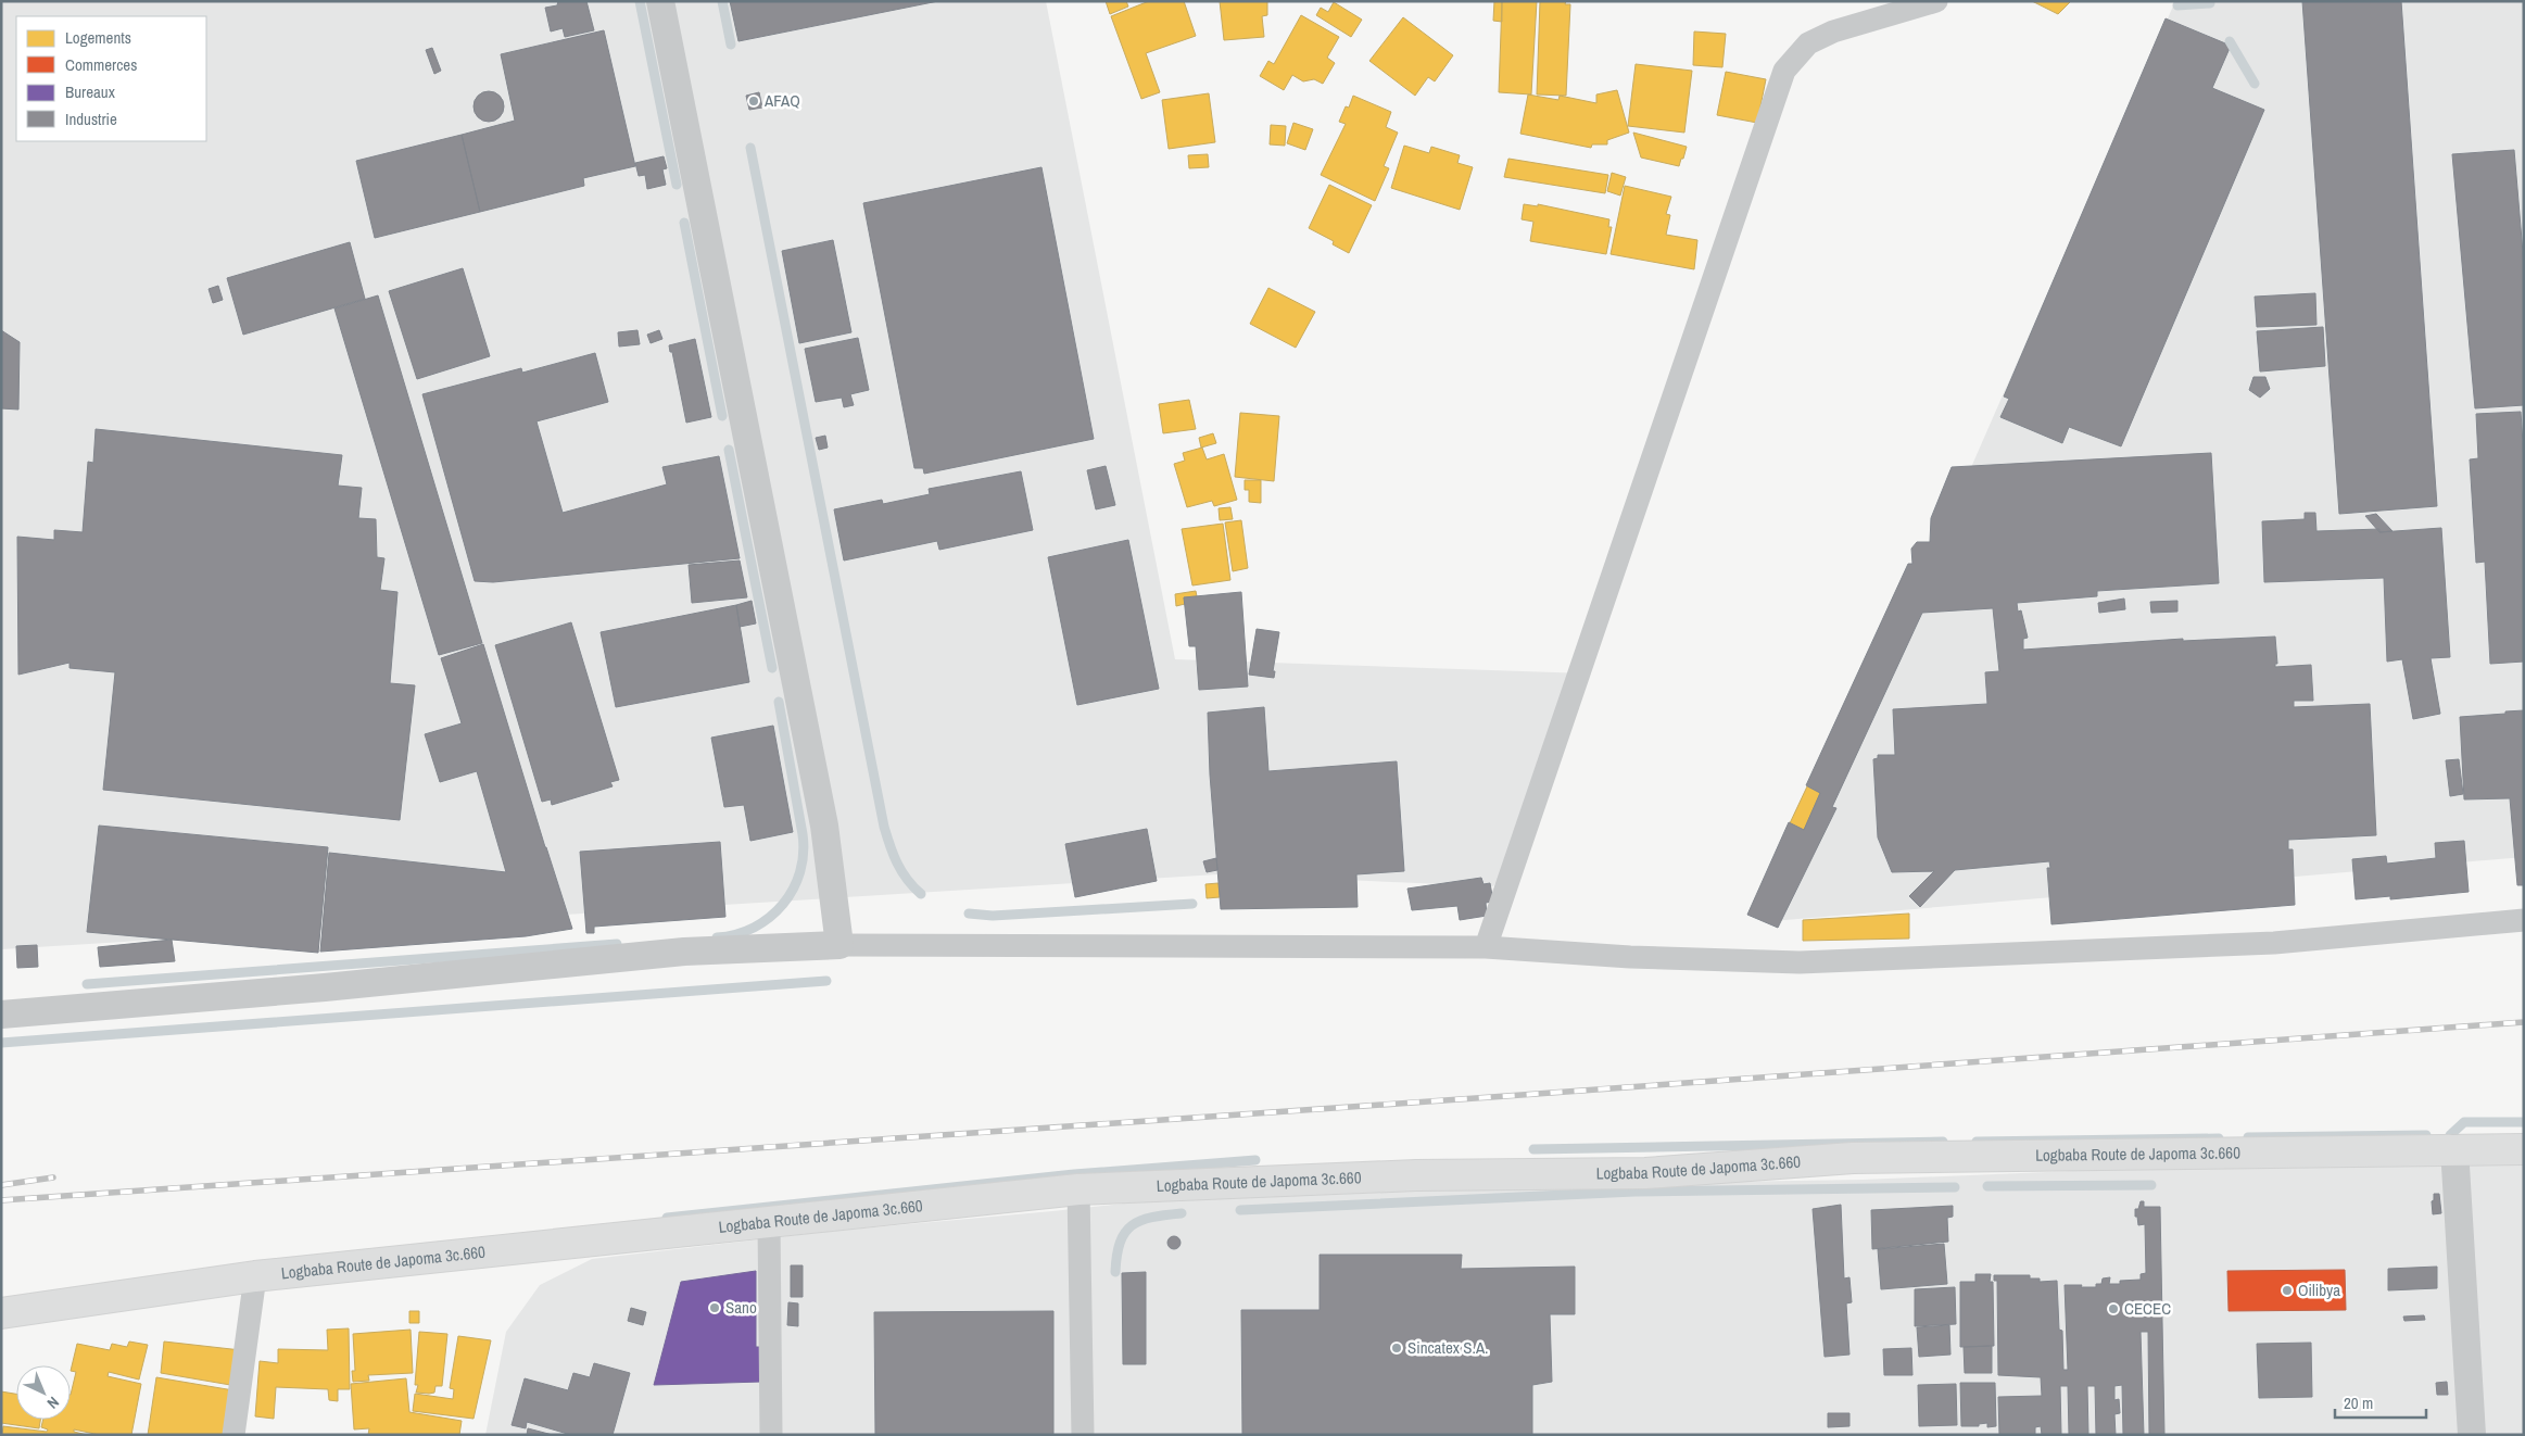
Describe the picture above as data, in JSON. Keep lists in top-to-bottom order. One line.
{"streets":{"main road":["Logbaba Route de Japoma 3c.660"]},"places":["AFAQ","Oilibya","Sano","CECEC","Sincatex S.A."],"legend":["Logements","Commerces","Bureaux","Industrie"],"scale_bar":"20 m","north":"bottom right"}
